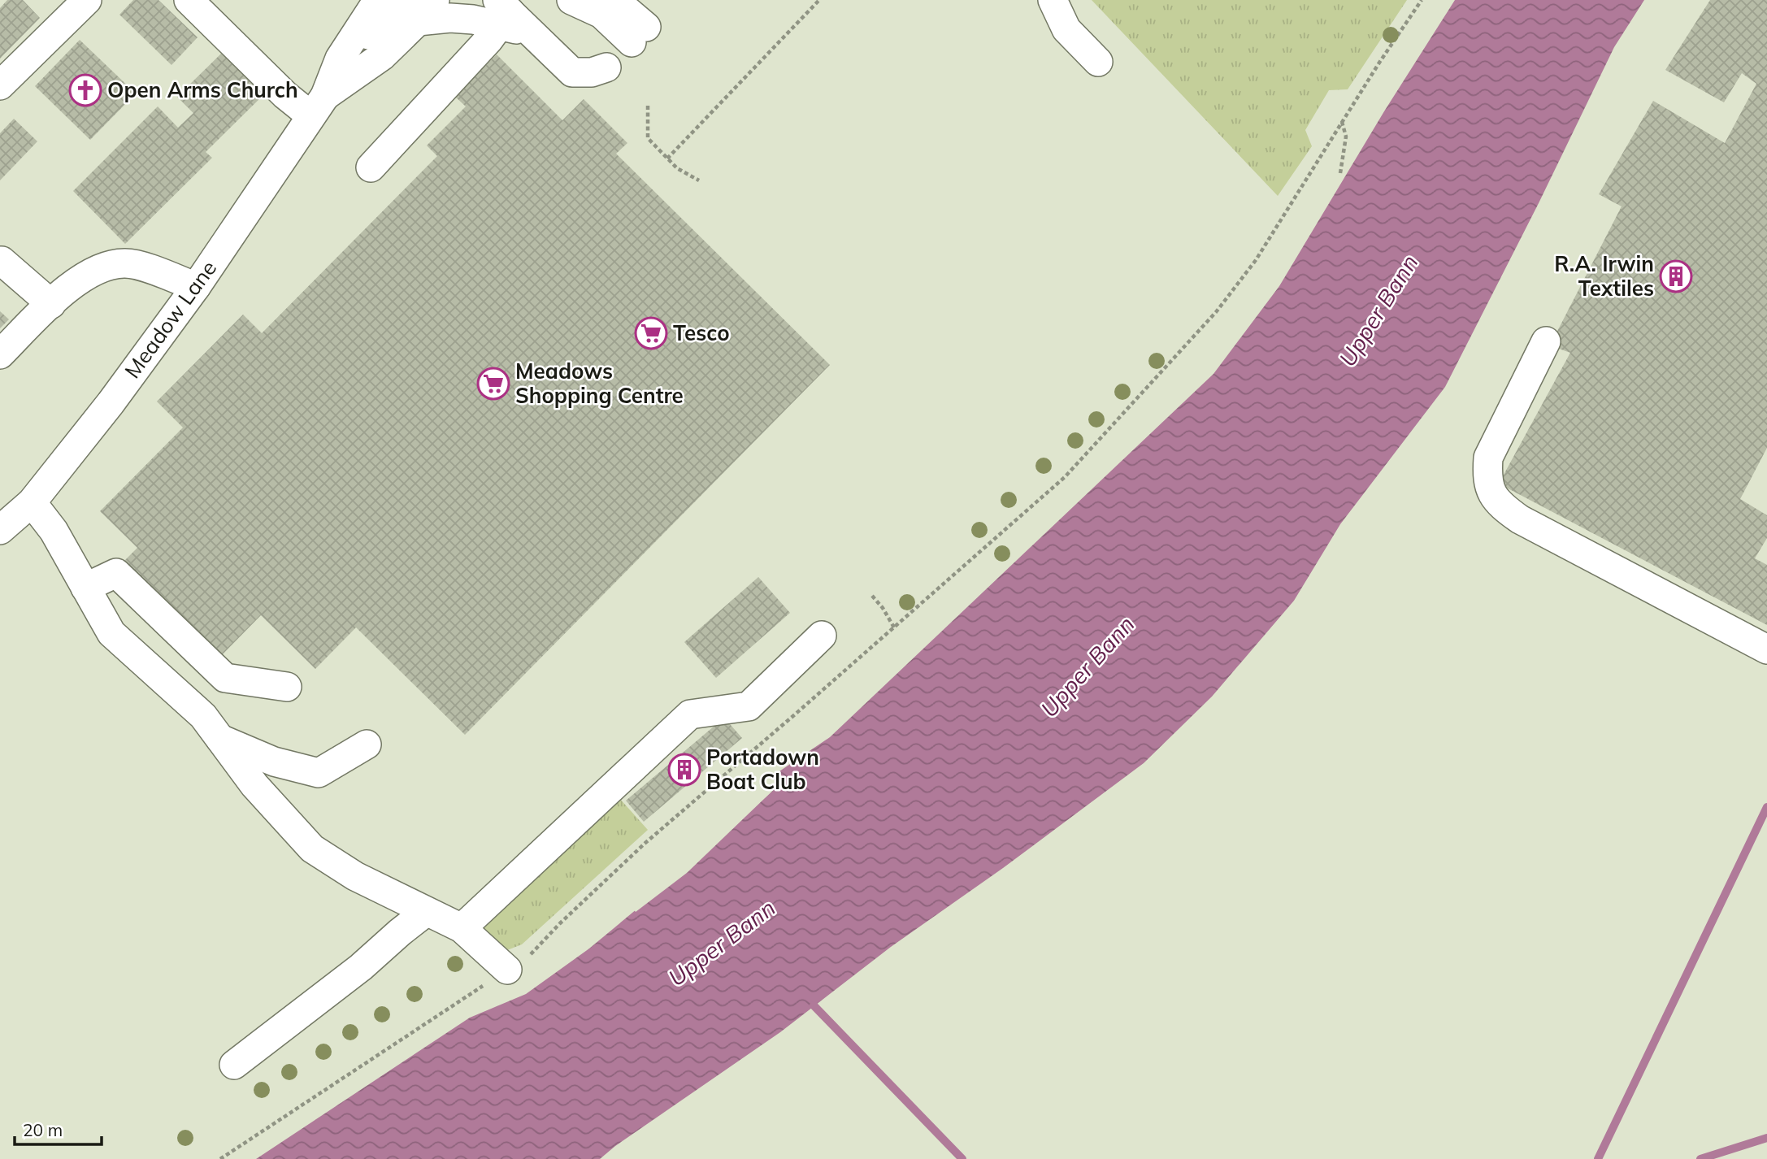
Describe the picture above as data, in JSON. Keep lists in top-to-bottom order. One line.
{"streets":{"street":["Meadow Lane"]},"water":["Upper Bann"],"places":{"church":["Open Arms Church"],"building":["R.A. Irwin Textiles","Portadown Boat Club"],"supermarket":["Tesco","Meadows Shopping Centre"]},"scale_bar":"20 m"}
